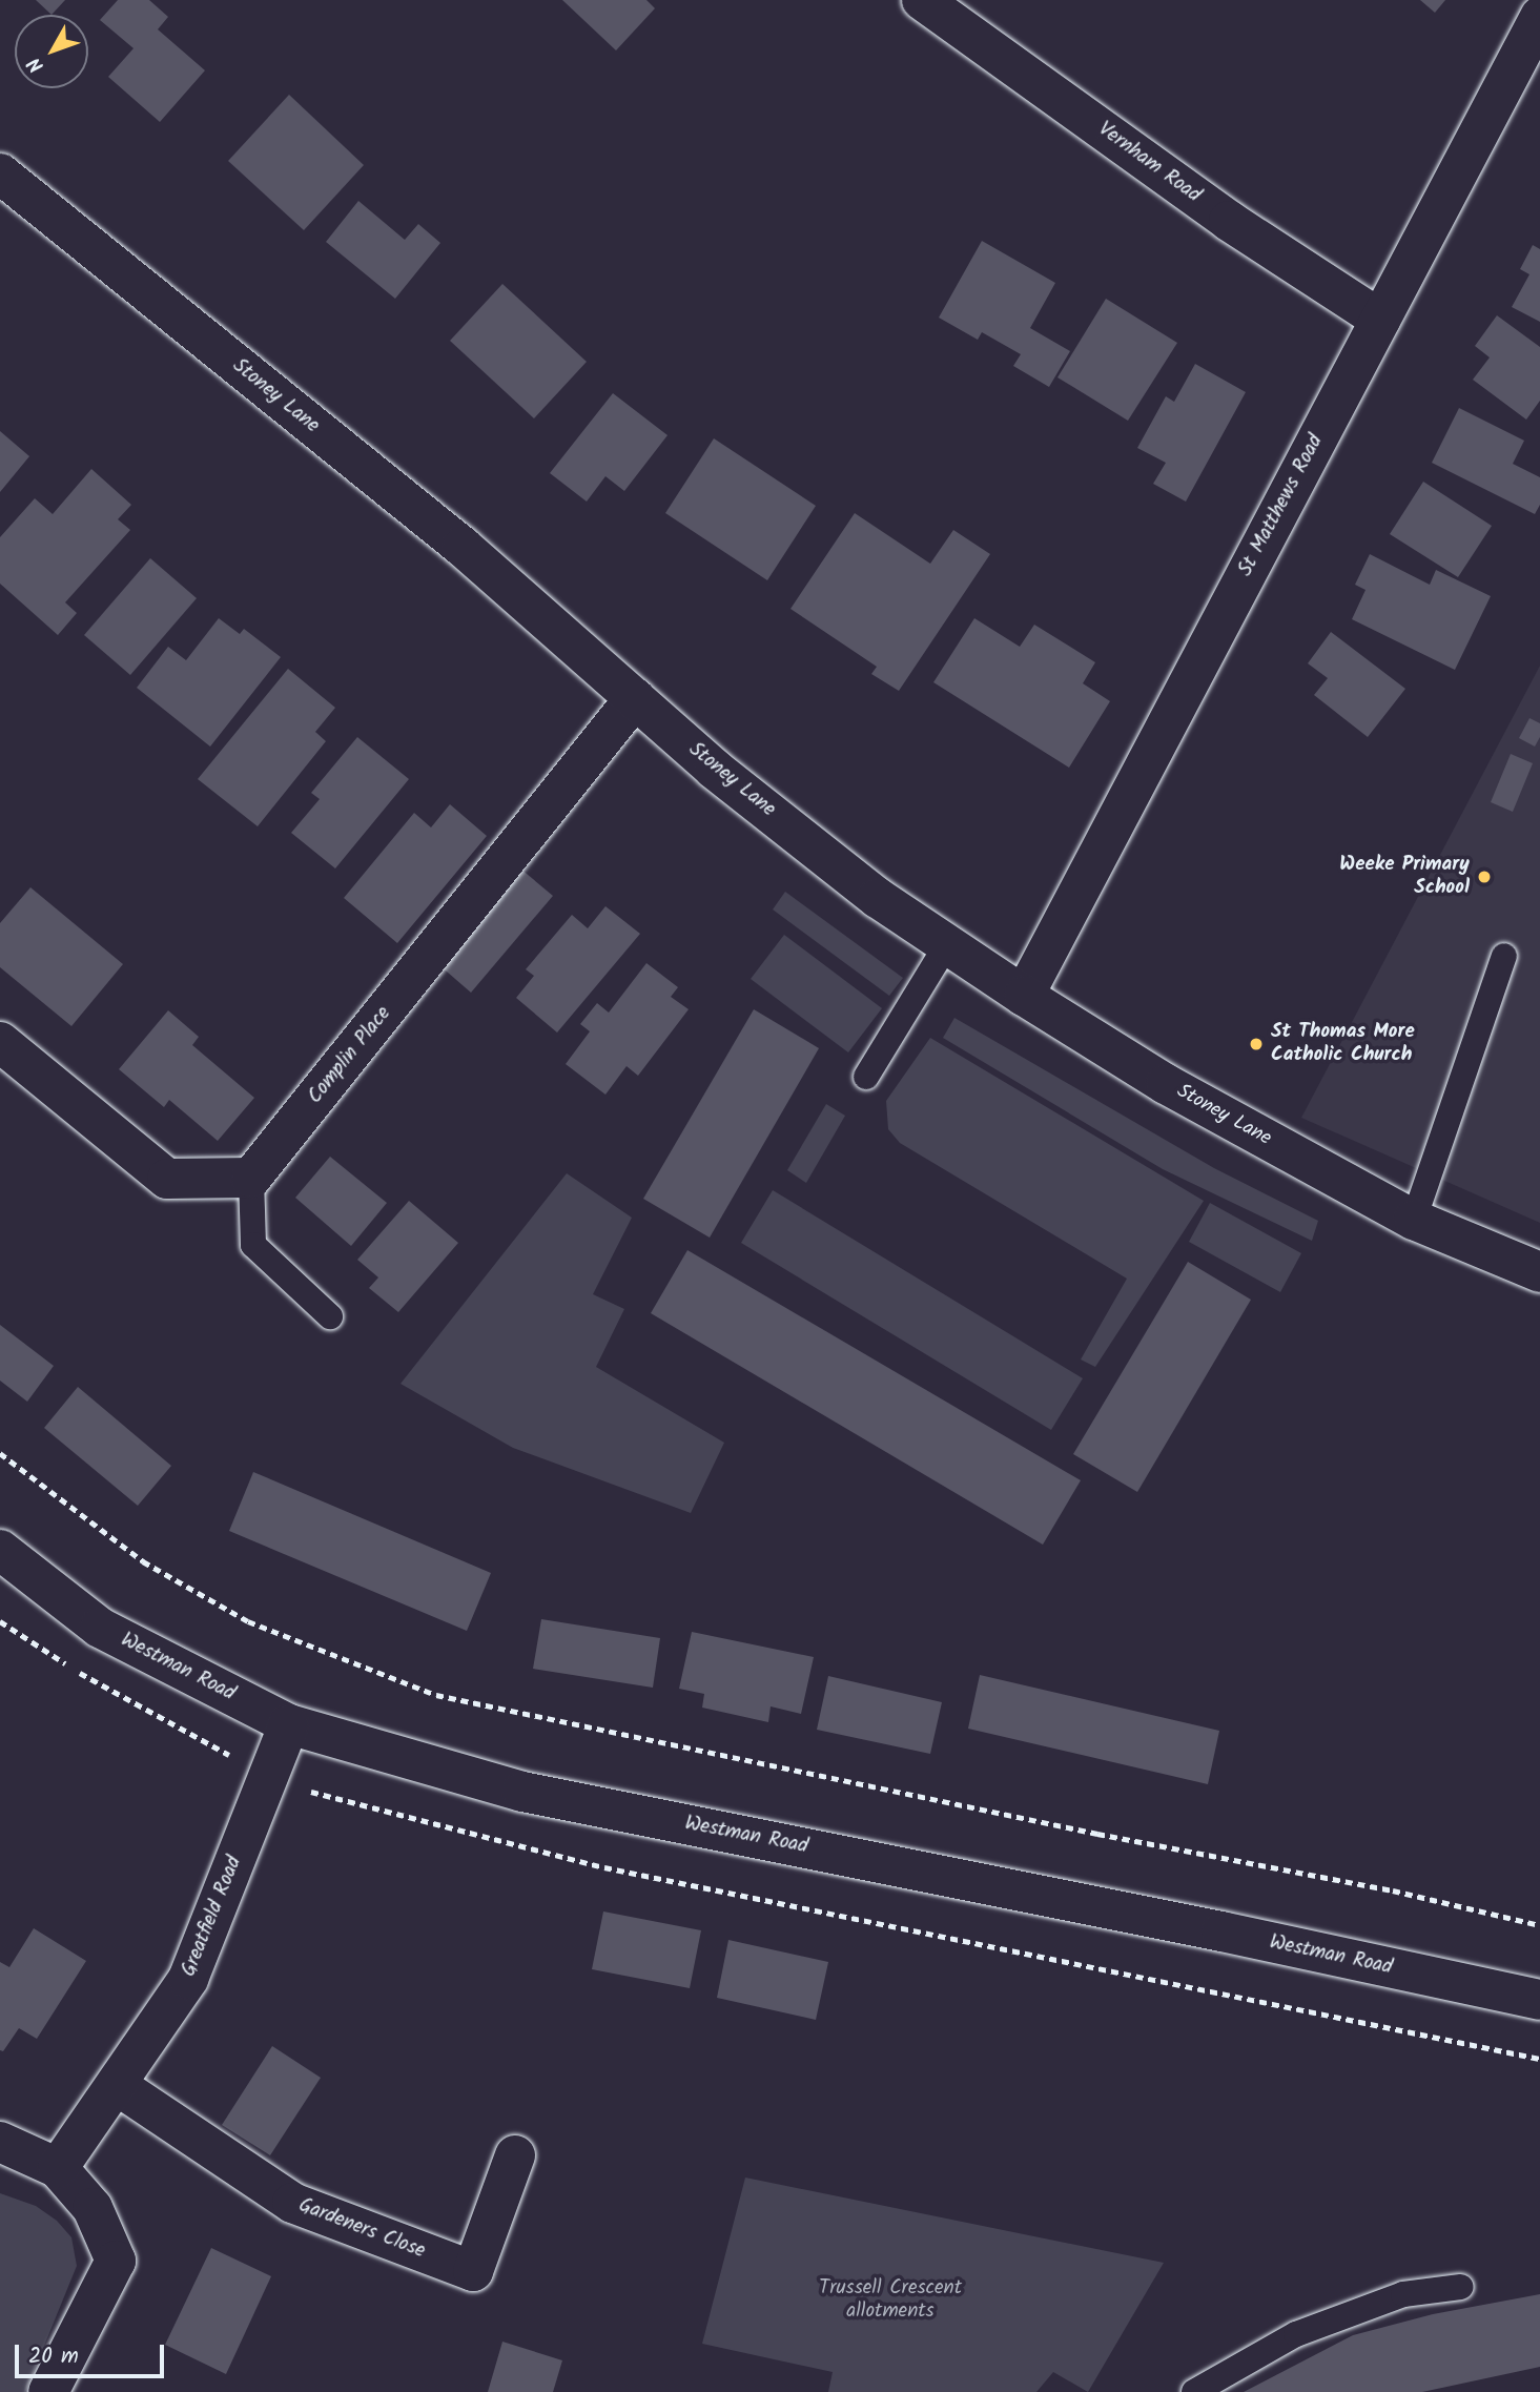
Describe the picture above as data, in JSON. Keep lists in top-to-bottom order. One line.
{"streets":{"street":["Vernham Road","Stoney Lane","St Matthews Road","Complin Place","Westman Road","Greatfield Road","Gardeners Close"]},"crossings":[["Vernham Road","St Matthews Road"],["Stoney Lane","St Matthews Road"],["Stoney Lane","Complin Place"],["Westman Road","Greatfield Road"],["Greatfield Road","Gardeners Close"]],"parks":["Trussell Crescent allotments"],"places":["Weeke Primary School","St Thomas More Catholic Church"],"scale_bar":"20 m","north":"bottom left"}
